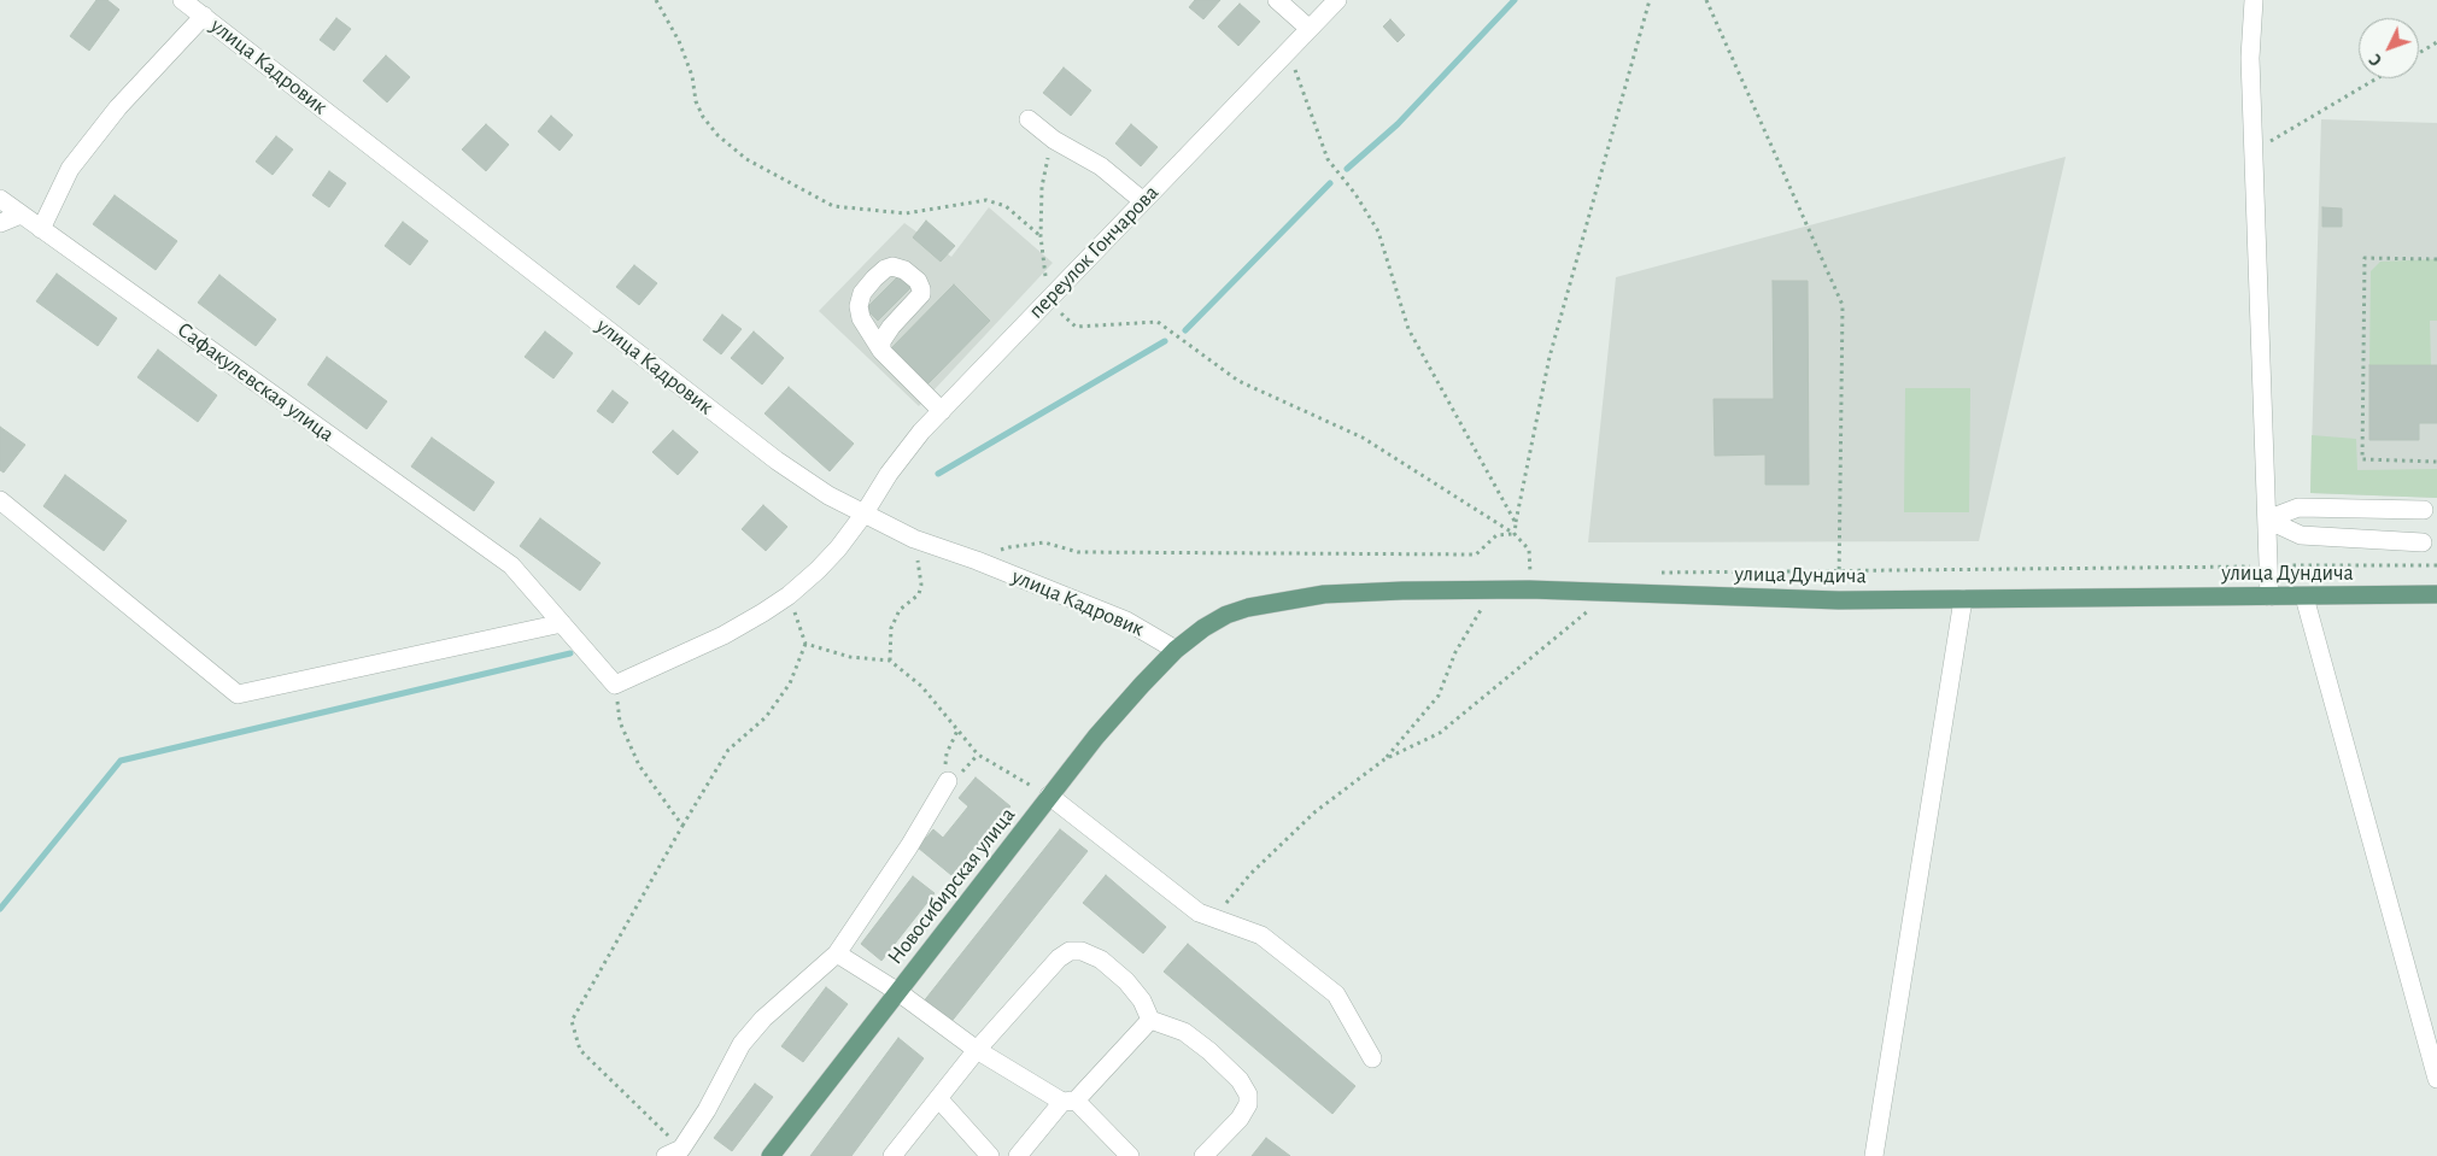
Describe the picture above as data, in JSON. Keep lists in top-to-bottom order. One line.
{"streets":{"main road":["улица Дундича","Новосибирская улица"],"street":["улица Кадровик","переулок Гончарова","Сафакулевская улица"]},"crossings":[["улица Кадровик","переулок Гончарова"],["улица Кадровик","улица Дундича"],["улица Кадровик","Новосибирская улица"],["переулок Гончарова","Сафакулевская улица"],["улица Дундича","Новосибирская улица"]],"north":"bottom left"}
